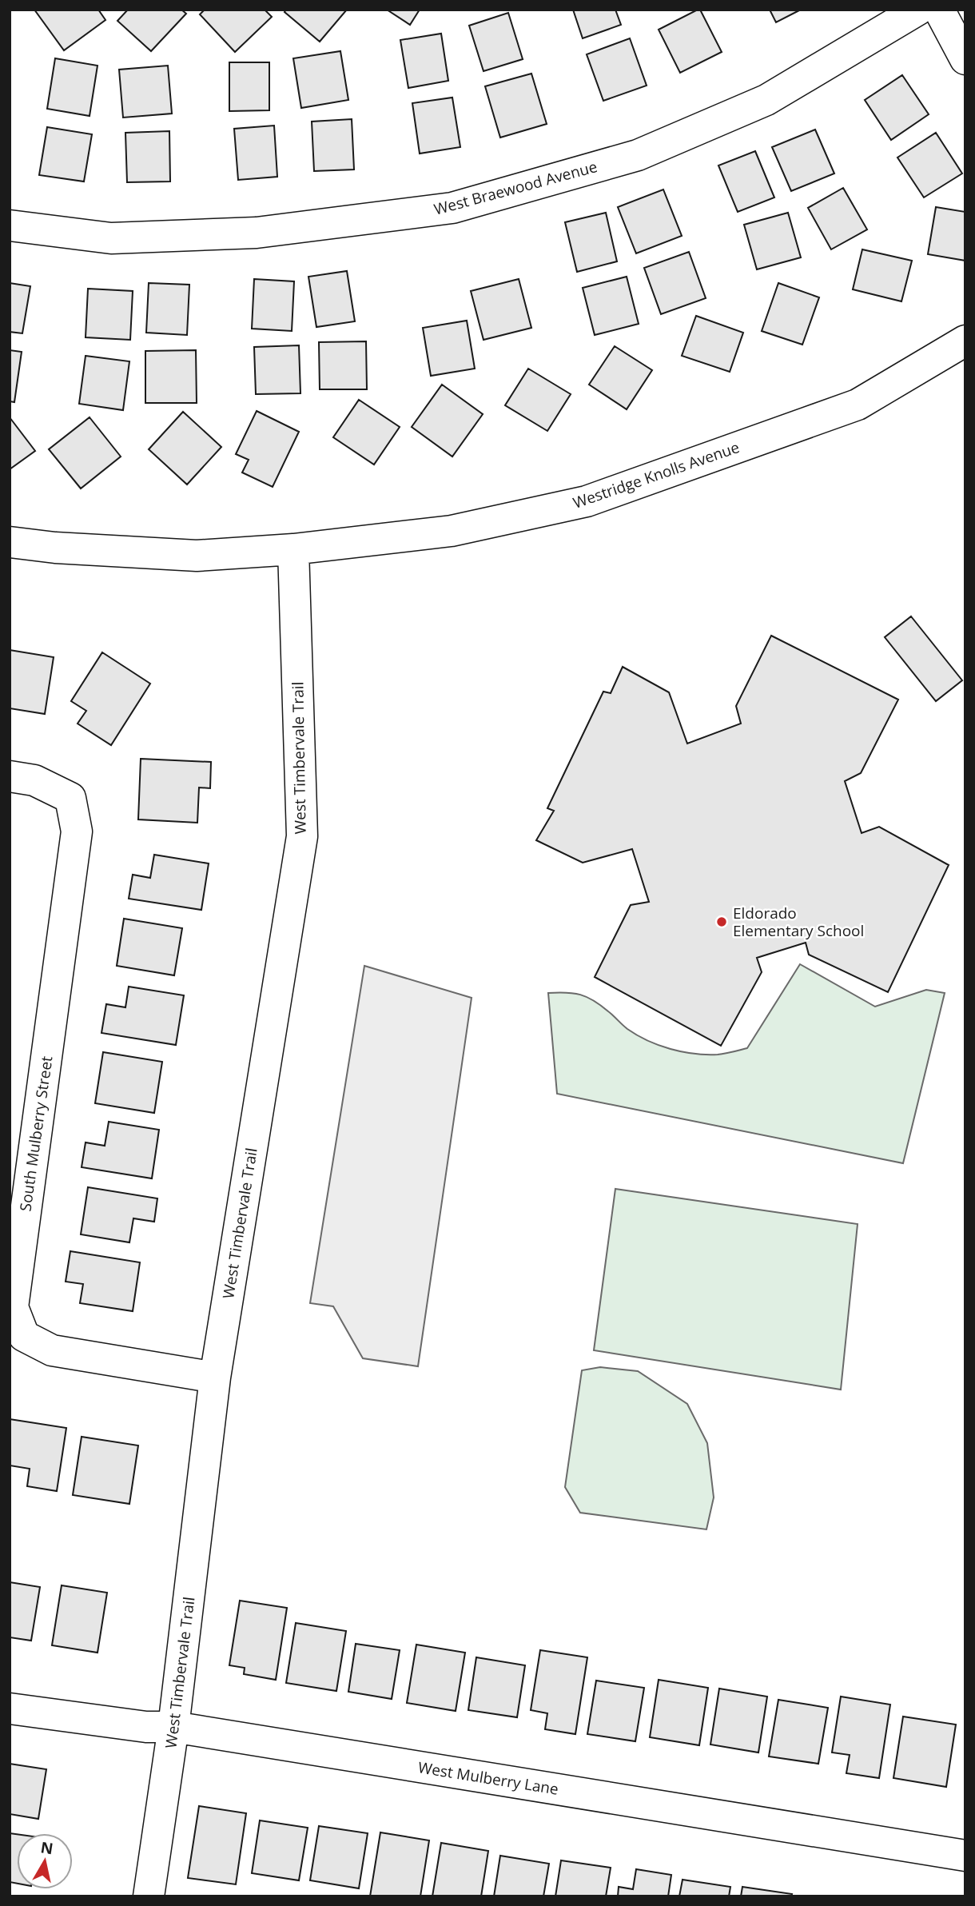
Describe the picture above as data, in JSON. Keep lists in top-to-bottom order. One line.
{"streets":{"street":["West Braewood Avenue","Westridge Knolls Avenue","West Timbervale Trail","South Mulberry Street","West Mulberry Lane"]},"crossings":[["Westridge Knolls Avenue","West Timbervale Trail"],["West Timbervale Trail","South Mulberry Street"],["West Timbervale Trail","West Mulberry Lane"]],"places":["Eldorado Elementary School"],"north":"top"}
